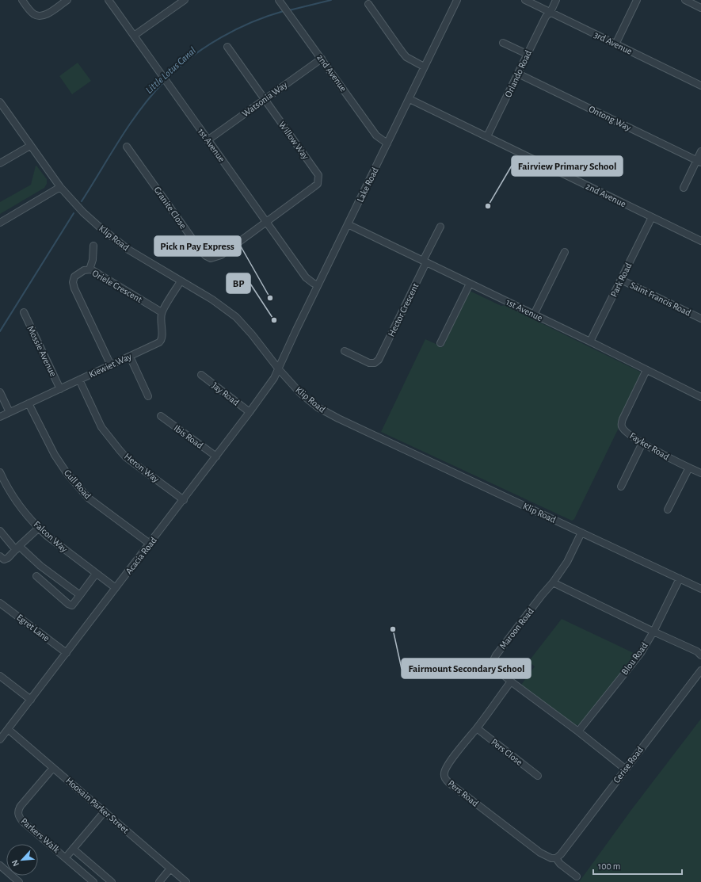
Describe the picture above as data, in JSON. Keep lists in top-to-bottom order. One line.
{"streets":{"street":["3rd Avenue","2nd Avenue","Orlando Road","Watsonia Way","Ontong Way","Willow Way","1st Avenue","Lake Road","Granite Close","Klip Road","Park Road","Oriele Crescent","Saint Francis Road","Hector Crescent","Mossie Avenue","Kiewiet Way","Jay Road","Ibis Road","Fayker Road","Heron Way","Gull Road","Falcon Way","Acacia Road","Egret Lane","Maroon Road","Blou Road","Pers Close","Cerise Road","Pers Road","Hoosain Parker Street","Parkers Walk"]},"crossings":[["3rd Avenue","Orlando Road"],["2nd Avenue","Orlando Road"],["2nd Avenue","Watsonia Way"],["2nd Avenue","Lake Road"],["2nd Avenue","Park Road"],["Orlando Road","Ontong Way"],["Watsonia Way","Willow Way"],["Watsonia Way","1st Avenue"],["Willow Way","1st Avenue"],["Willow Way","Granite Close"],["1st Avenue","Lake Road"],["1st Avenue","Granite Close"],["1st Avenue","Park Road"],["1st Avenue","Hector Crescent"],["1st Avenue","Fayker Road"],["Lake Road","Klip Road"],["Lake Road","Acacia Road"],["Klip Road","Kiewiet Way"],["Klip Road","Acacia Road"],["Klip Road","Maroon Road"],["Klip Road","Blou Road"],["Park Road","Saint Francis Road"],["Oriele Crescent","Kiewiet Way"],["Mossie Avenue","Kiewiet Way"],["Kiewiet Way","Heron Way"],["Kiewiet Way","Gull Road"],["Jay Road","Acacia Road"],["Ibis Road","Acacia Road"],["Heron Way","Acacia Road"],["Gull Road","Acacia Road"],["Falcon Way","Acacia Road"],["Acacia Road","Egret Lane"],["Acacia Road","Hoosain Parker Street"],["Maroon Road","Blou Road"],["Maroon Road","Cerise Road"],["Maroon Road","Pers Road"],["Pers Close","Pers Road"],["Cerise Road","Pers Road"],["Hoosain Parker Street","Parkers Walk"]],"water":["Little Lotus Canal"],"places":["Fairview Primary School","Pick n Pay Express","BP","Fairmount Secondary School"],"scale_bar":"100 m","north":"bottom left"}
